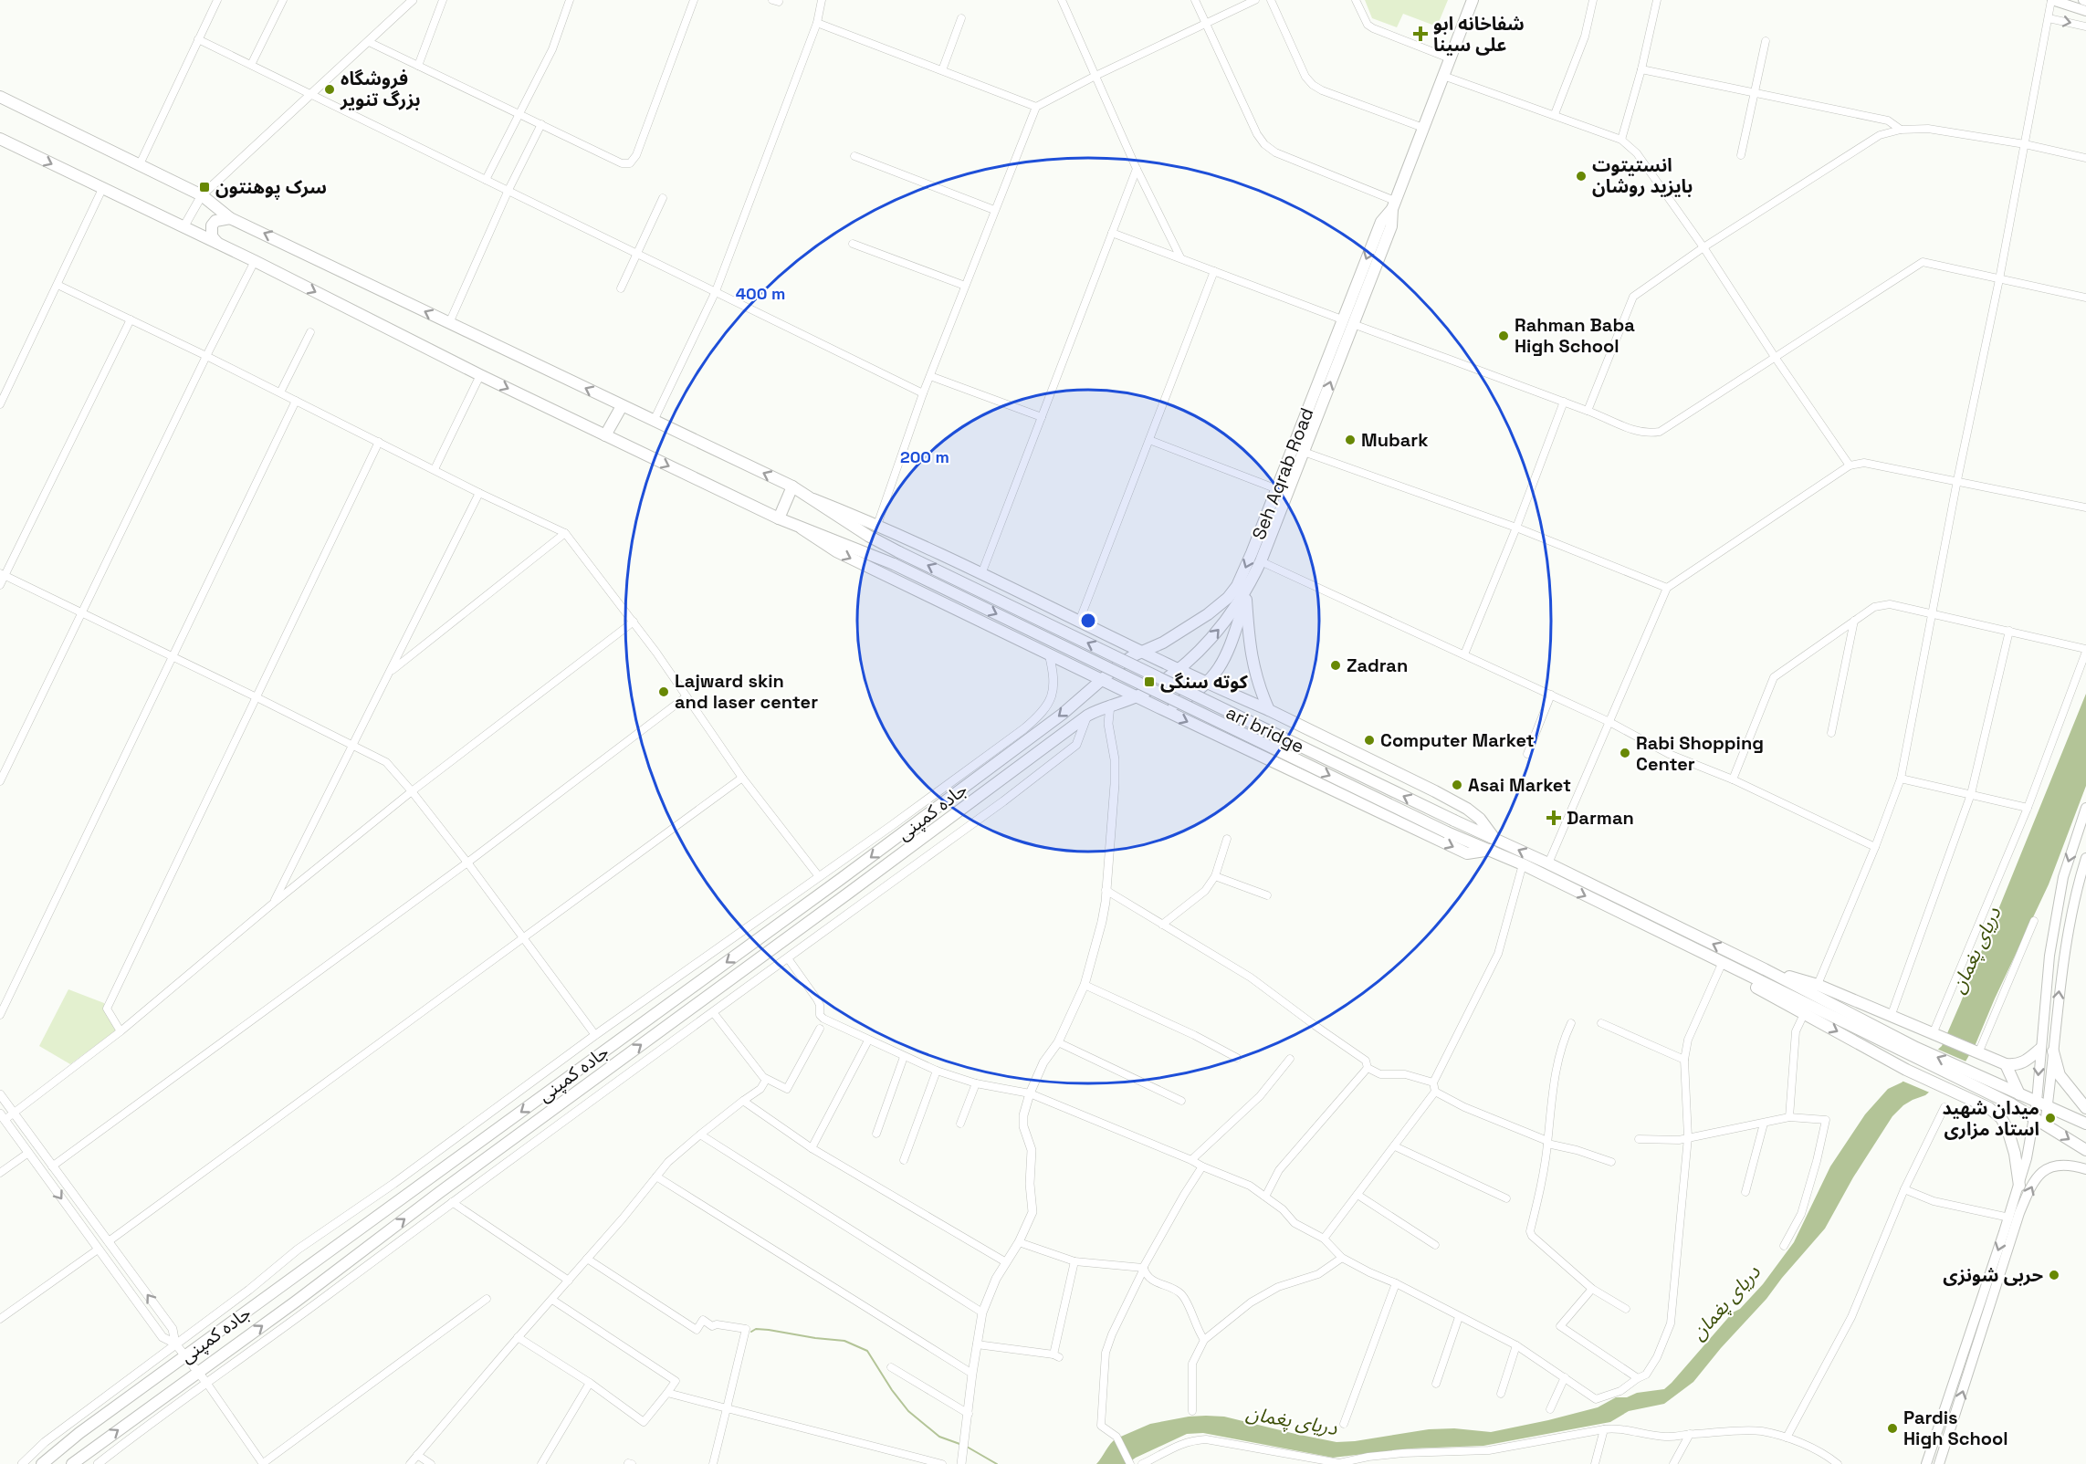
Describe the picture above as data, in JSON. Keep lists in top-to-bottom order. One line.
{"streets":{"main road":["Seh Aqrab Road","ari bridge","جاده کمپنی"]},"crossings":[["Seh Aqrab Road","جاده کمپنی"]],"water":["دریای پغمان"],"places":{"health":["شفاخانه ابو علی سینا","Darman"],"other":["فروشگاه بزرگ تنویر","انستیتوت بایزید روشان","Rahman Baba High School","Mubark","Zadran","Lajward skin and laser center","Computer Market","Rabi Shopping Center","Asai Market","میدان شهید استاد مزاری","حربی شونزی","Pardis High School"],"transit":["سرک پوهنتون","کوته سنگی"]},"rings":["400 m","200 m"]}
